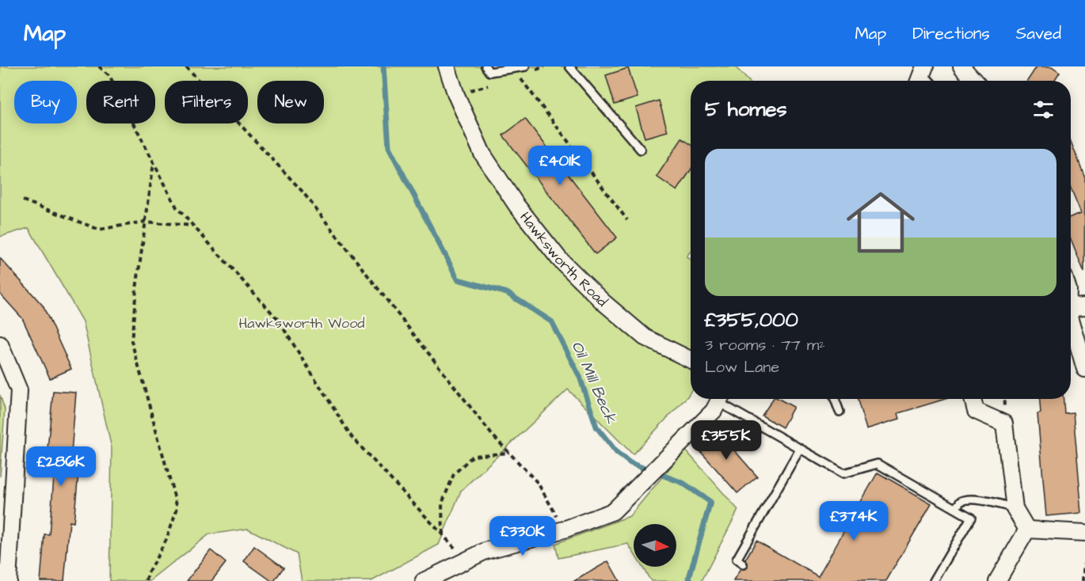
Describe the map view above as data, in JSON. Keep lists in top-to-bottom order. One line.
{"streets":{"street":["Hawksworth Road"]},"water":["Oil Mill Beck"],"parks":["Hawksworth Wood"],"north":"right","page":{"header":"Map","nav":["Map","Directions","Saved"],"chip":["Buy","Rent","Filters","New"],"heading":"5 homes","list":[{"name":"£355,000","note":"3 rooms · 77 m² · Low Lane"}],"price":["£401K","£355K","£286K","£374K","£330K"]}}
